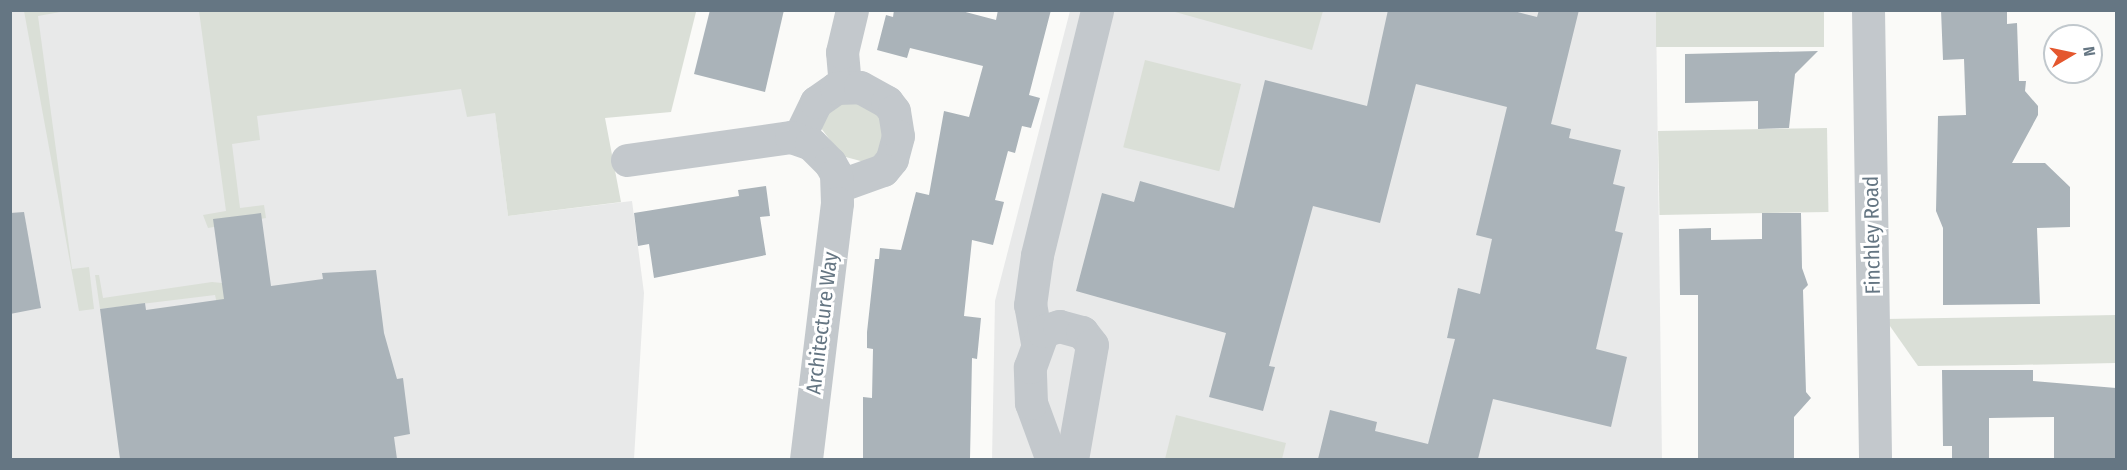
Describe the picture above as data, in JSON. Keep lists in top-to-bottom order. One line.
{"streets":{"street":["Finchley Road","Architecture Way"]},"north":"right"}
